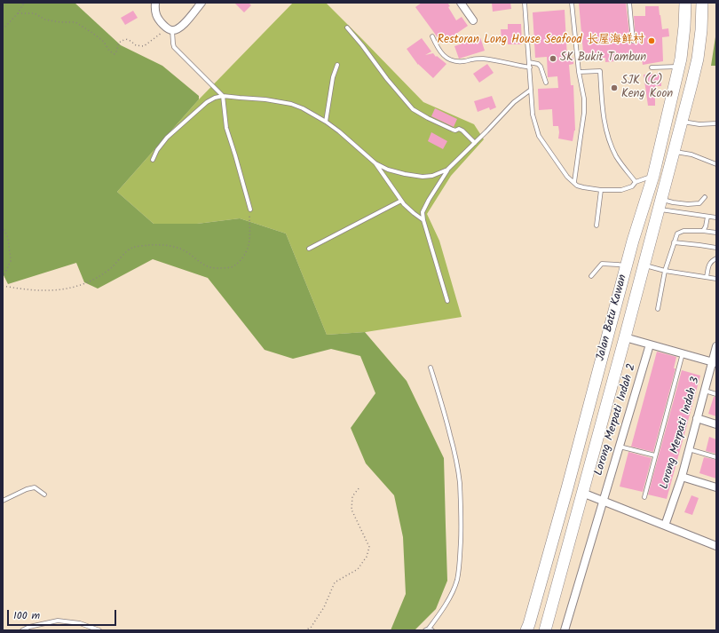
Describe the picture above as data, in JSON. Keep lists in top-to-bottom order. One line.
{"streets":{"main road":["Jalan Batu Kawan"],"street":["Lorong Merpati Indah 2","Lorong Merpati Indah 3"]},"places":["Restoran Long House Seafood 长屋海鲜村","SK Bukit Tambun","SJK (C) Keng Koon"],"scale_bar":"100 m"}
